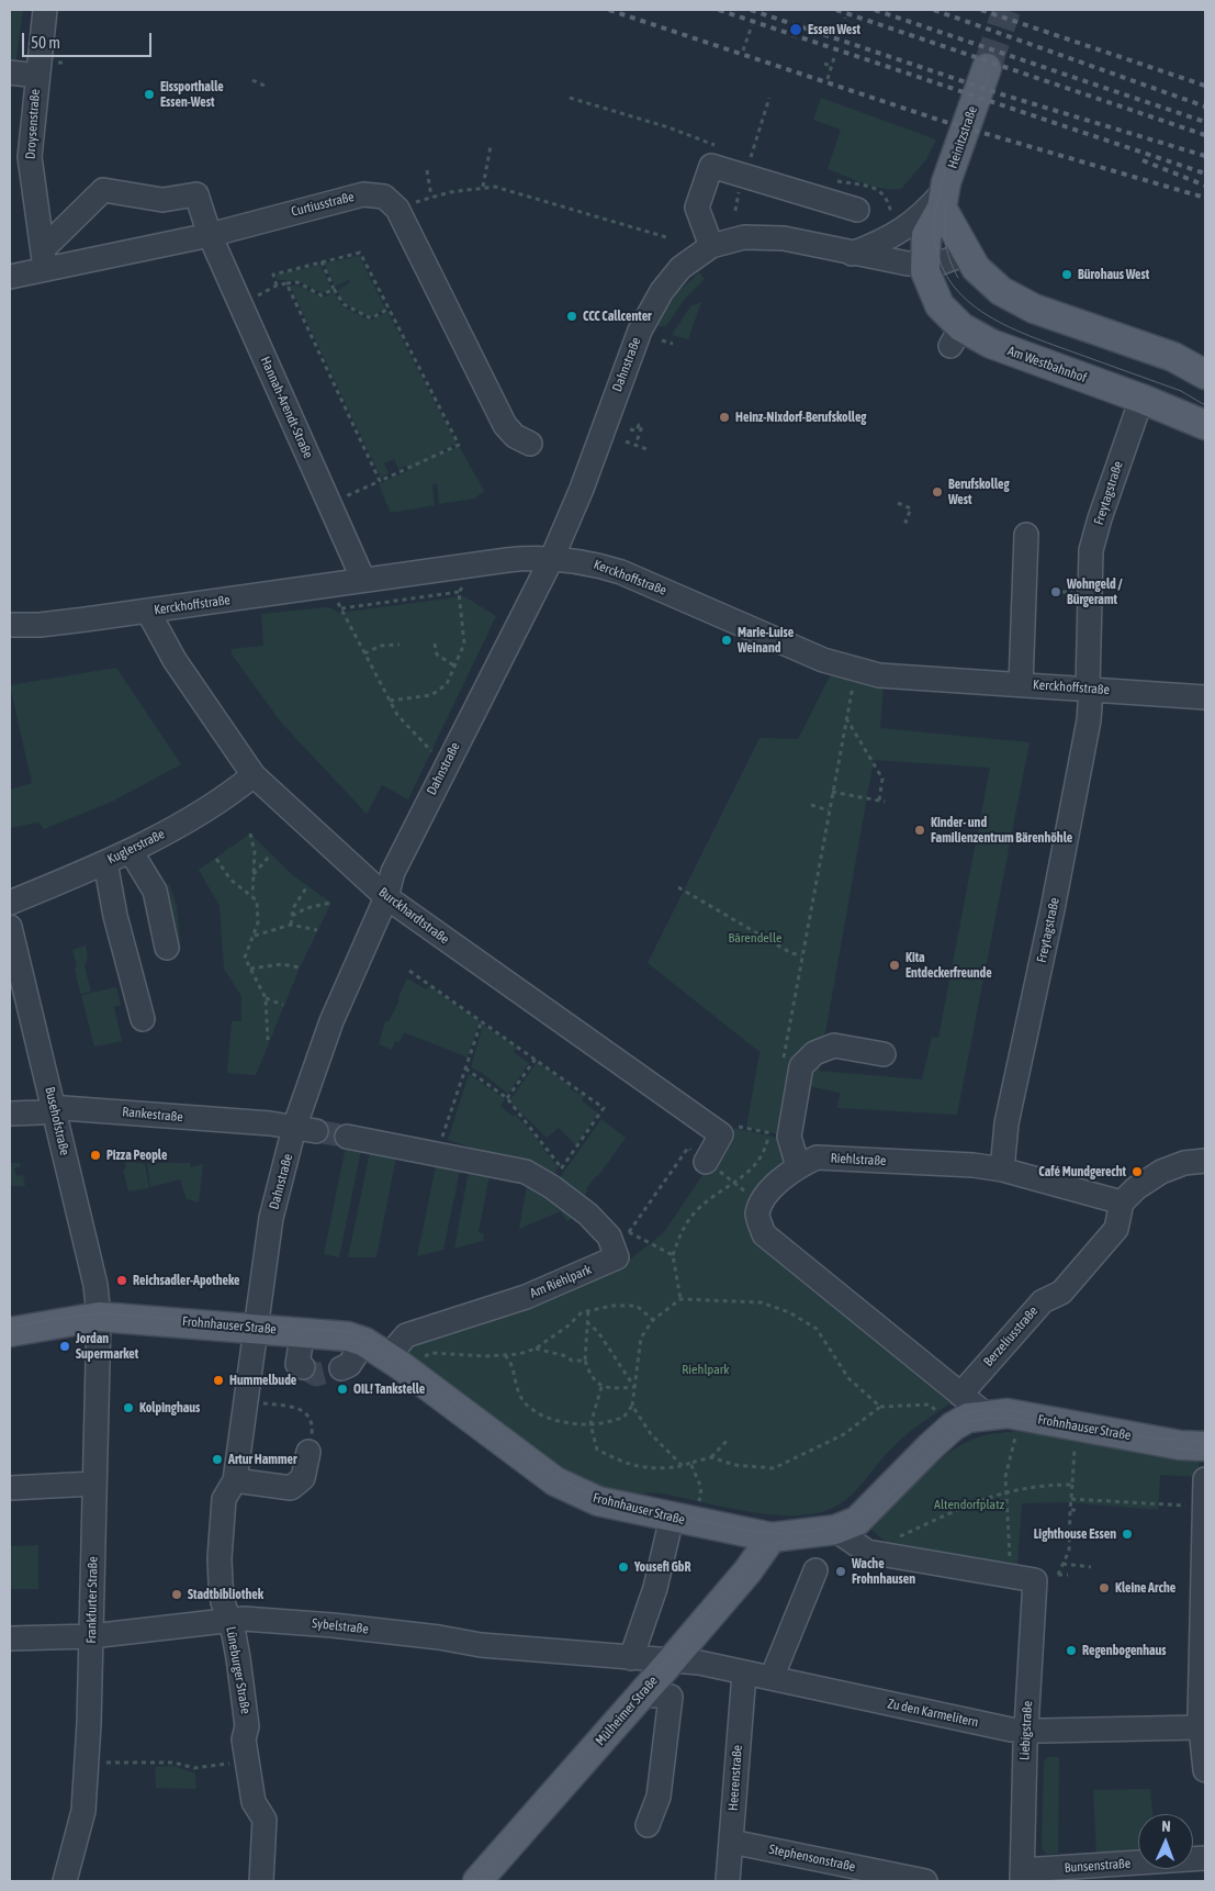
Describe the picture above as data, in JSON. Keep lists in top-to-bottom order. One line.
{"streets":{"main road":["Heinitzstraße","Am Westbahnhof","Frohnhauser Straße","Mülheimer Straße"],"street":["Droysenstraße","Curtiusstraße","Dahnstraße","Hannah-Arendt-Straße","Freytagstraße","Kerckhoffstraße","Kuglerstraße","Burckhardtstraße","Rankestraße","Busehofstraße","Riehlstraße","Am Riehlpark","Berzeliusstraße","Frankfurter Straße","Sybelstraße","Lüneburger Straße","Zu den Karmelitern","Liebigstraße","Heerenstraße","Stephensonstraße","Bunsenstraße"]},"crossings":[["Droysenstraße","Curtiusstraße"],["Droysenstraße","Hannah-Arendt-Straße"],["Heinitzstraße","Am Westbahnhof"],["Curtiusstraße","Hannah-Arendt-Straße"],["Dahnstraße","Kerckhoffstraße"],["Dahnstraße","Burckhardtstraße"],["Dahnstraße","Rankestraße"],["Dahnstraße","Frohnhauser Straße"],["Dahnstraße","Lüneburger Straße"],["Am Westbahnhof","Freytagstraße"],["Hannah-Arendt-Straße","Kerckhoffstraße"],["Freytagstraße","Kerckhoffstraße"],["Freytagstraße","Riehlstraße"],["Kerckhoffstraße","Burckhardtstraße"],["Kuglerstraße","Burckhardtstraße"],["Rankestraße","Busehofstraße"],["Busehofstraße","Frohnhauser Straße"],["Busehofstraße","Frankfurter Straße"],["Riehlstraße","Berzeliusstraße"],["Am Riehlpark","Frohnhauser Straße"],["Frohnhauser Straße","Frankfurter Straße"],["Frohnhauser Straße","Lüneburger Straße"],["Frohnhauser Straße","Mülheimer Straße"],["Frankfurter Straße","Sybelstraße"],["Sybelstraße","Lüneburger Straße"],["Sybelstraße","Mülheimer Straße"],["Sybelstraße","Zu den Karmelitern"],["Mülheimer Straße","Zu den Karmelitern"],["Zu den Karmelitern","Liebigstraße"],["Zu den Karmelitern","Heerenstraße"],["Liebigstraße","Bunsenstraße"],["Heerenstraße","Stephensonstraße"]],"parks":["Bärendelle","Riehlpark","Altendorfplatz"],"places":["Essen West","Eissporthalle Essen-West","Bürohaus West","CCC Callcenter","Heinz-Nixdorf-Berufskolleg","Berufskolleg West","Wohngeld / Bürgeramt","Marie-Luise Weinand","Kinder- und Familienzentrum Bärenhöhle","Kita Entdeckerfreunde","Pizza People","Café Mundgerecht","Reichsadler-Apotheke","Jordan Supermarket","Hummelbude","OIL! Tankstelle","Kolpinghaus","Artur Hammer","Lighthouse Essen","Yousefi GbR","Wache Frohnhausen","Kleine Arche","Stadtbibliothek","Regenbogenhaus"],"scale_bar":"50 m","north":"top"}
